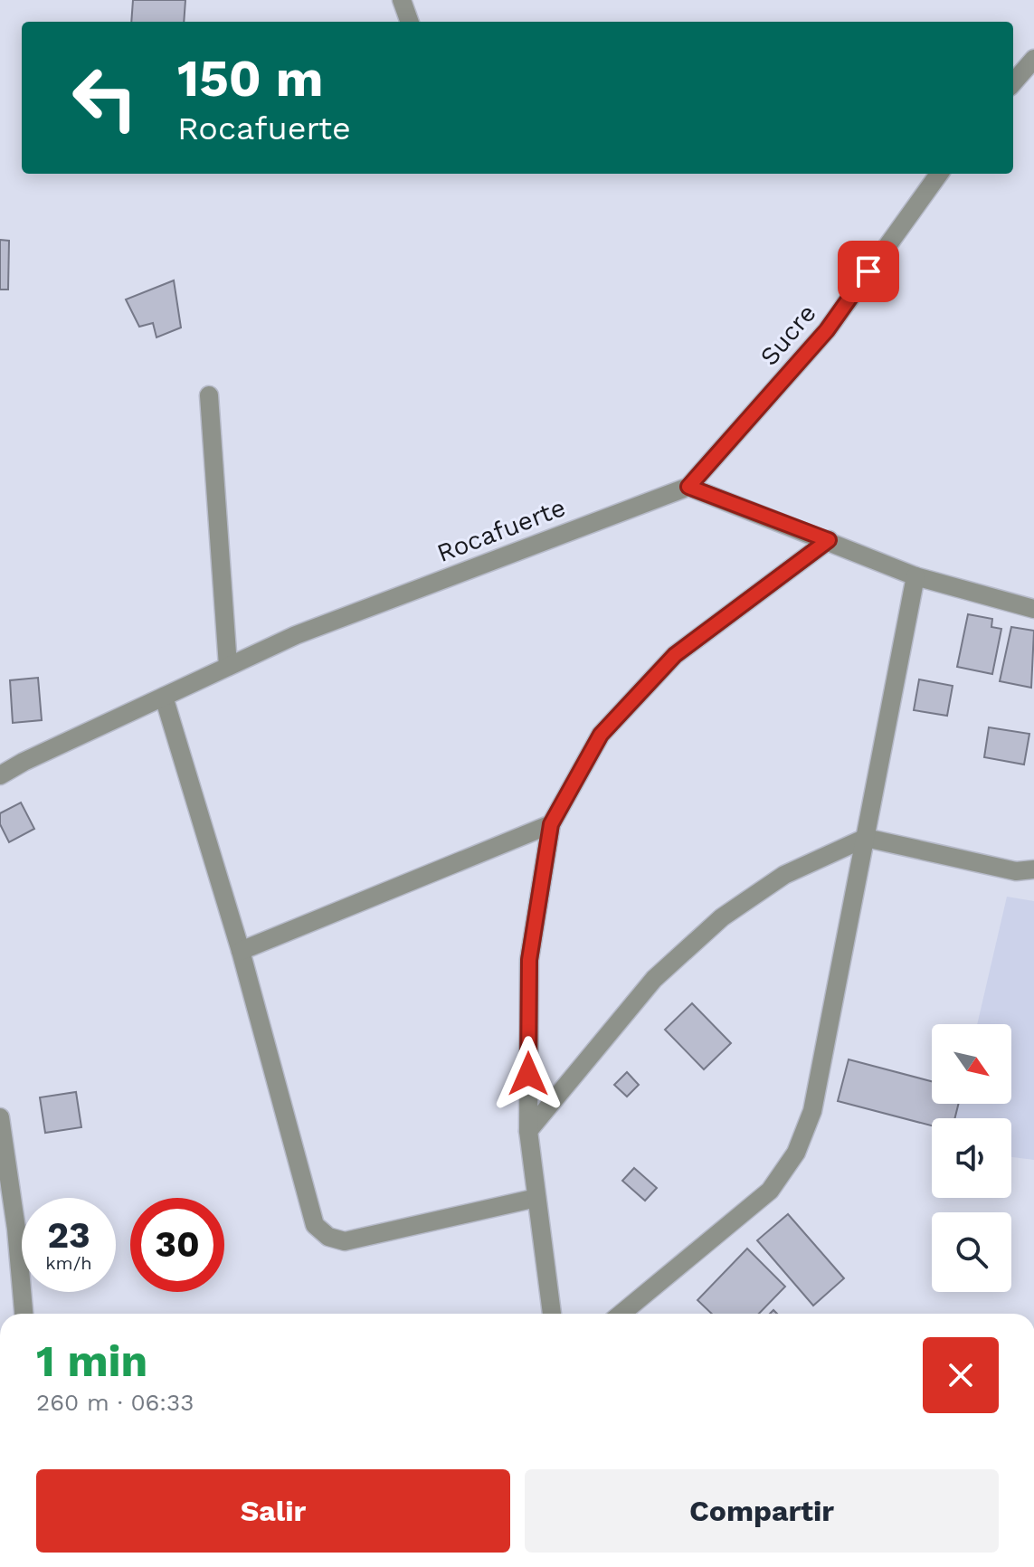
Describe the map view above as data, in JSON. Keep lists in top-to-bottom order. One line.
{"streets":{"street":["Sucre","Rocafuerte"]},"crossings":[["Sucre","Rocafuerte"]],"north":"bottom right","page":{"turn":["150 m","Rocafuerte"],"speed":"23 km/h","limit":"30","heading":["1 min","260 m · 06:33"],"buttons":["Salir","Compartir"]}}
